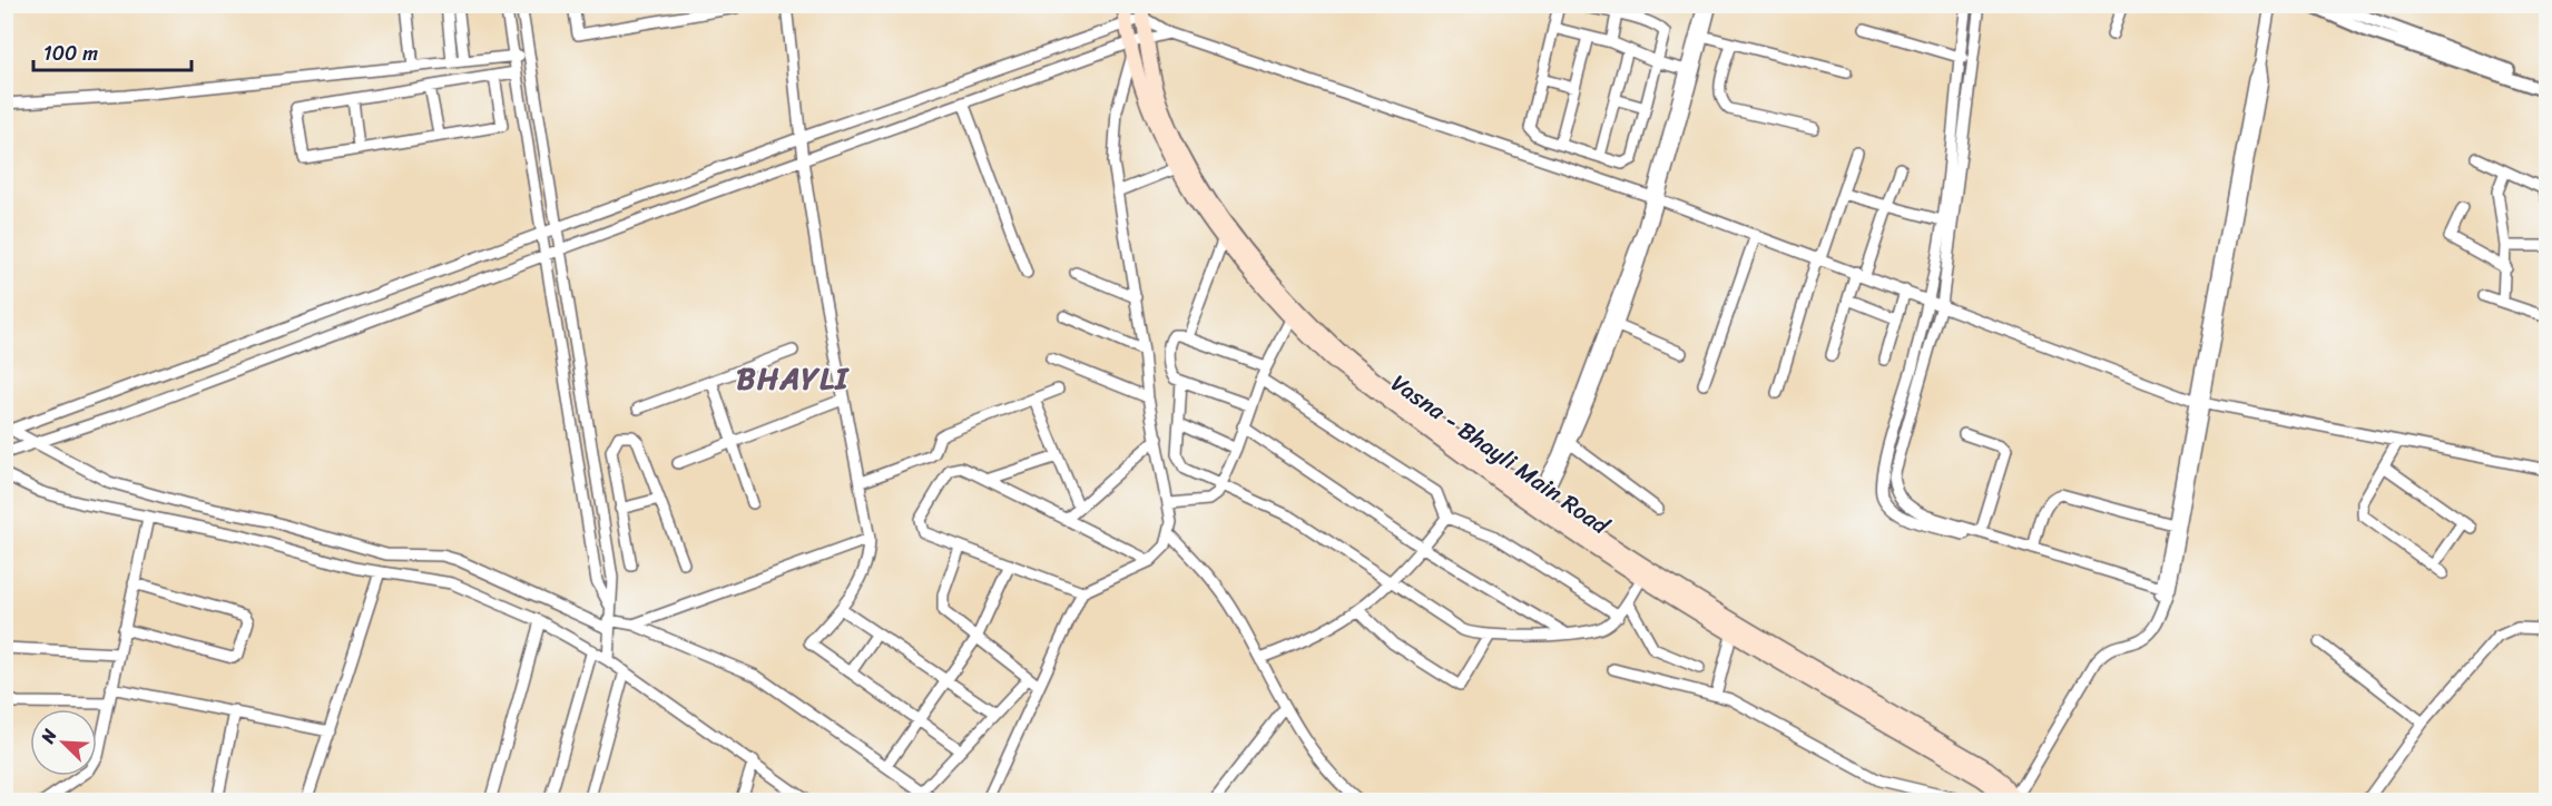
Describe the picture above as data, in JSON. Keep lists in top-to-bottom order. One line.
{"streets":{"main road":["Vasna - Bhayli Main Road"]},"districts":["BHAYLI"],"scale_bar":"100 m","north":"top left"}
